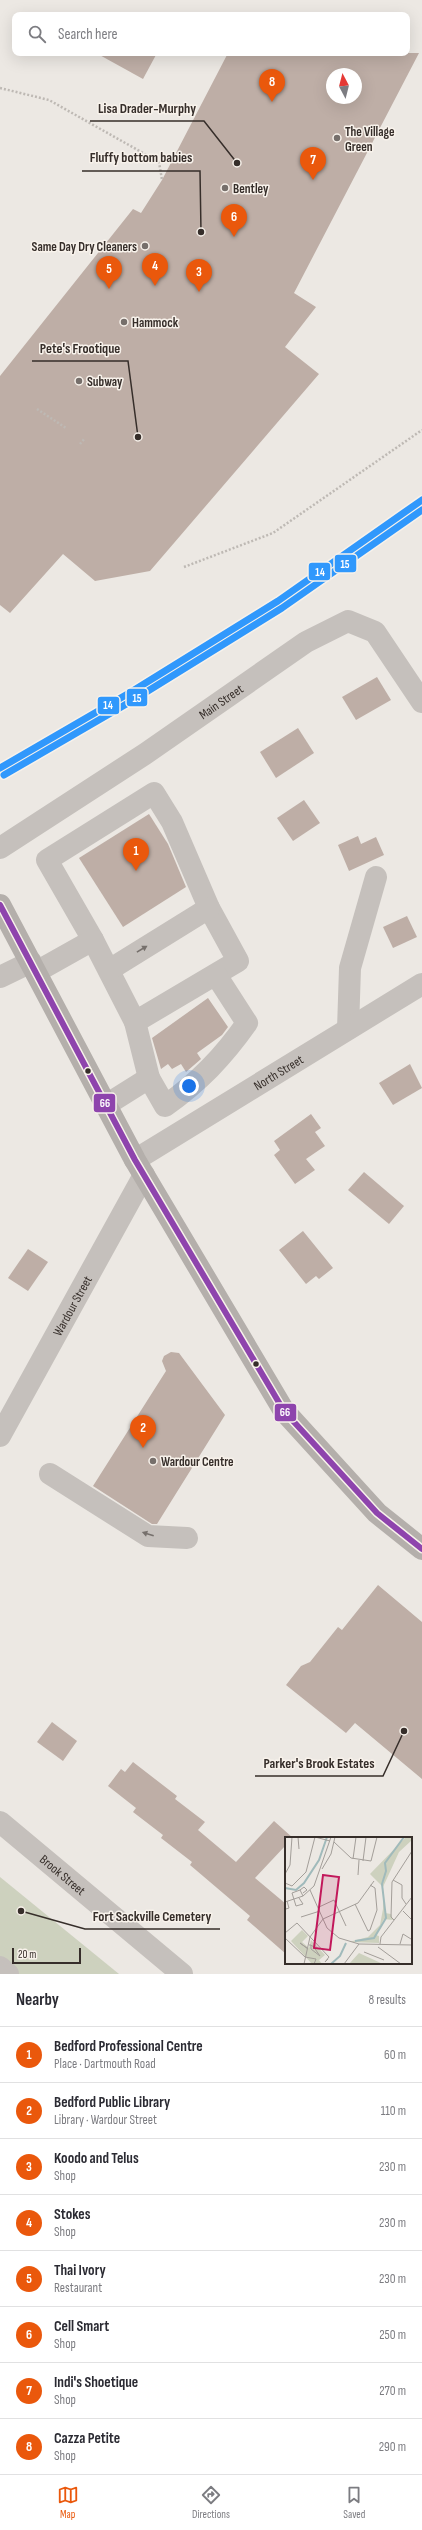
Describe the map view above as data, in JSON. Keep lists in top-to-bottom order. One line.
{"streets":{"street":["Main Street","North Street","Wardour Street","Brook Street"]},"crossings":[["North Street","Wardour Street"]],"places":["The Village Green","Lisa Drader-Murphy","Bentley","Fluffy bottom babies","Same Day Dry Cleaners","Hammock","Subway","Pete's Frootique","Wardour Centre","Parker's Brook Estates","Fort Sackville Cemetery"],"lines":["transit line 14","transit line 15","transit line 66"],"scale_bar":"20 m","north":"top","page":{"search":"Search here","pins":["8","7","6","4","5","3","1","2"],"scale":"20 m","heading":["Nearby","8 results"],"list":[{"mark":"1","name":"Bedford Professional Centre","note":"Place · Dartmouth Road","value":"60 m"},{"mark":"2","name":"Bedford Public Library","note":"Library · Wardour Street","value":"110 m"},{"mark":"3","name":"Koodo and Telus","note":"Shop","value":"230 m"},{"mark":"4","name":"Stokes","note":"Shop","value":"230 m"},{"mark":"5","name":"Thai Ivory","note":"Restaurant","value":"230 m"},{"mark":"6","name":"Cell Smart","note":"Shop","value":"250 m"},{"mark":"7","name":"Indi's Shoetique","note":"Shop","value":"270 m"},{"mark":"8","name":"Cazza Petite","note":"Shop","value":"290 m"}],"nav":["Map","Directions","Saved"]}}
